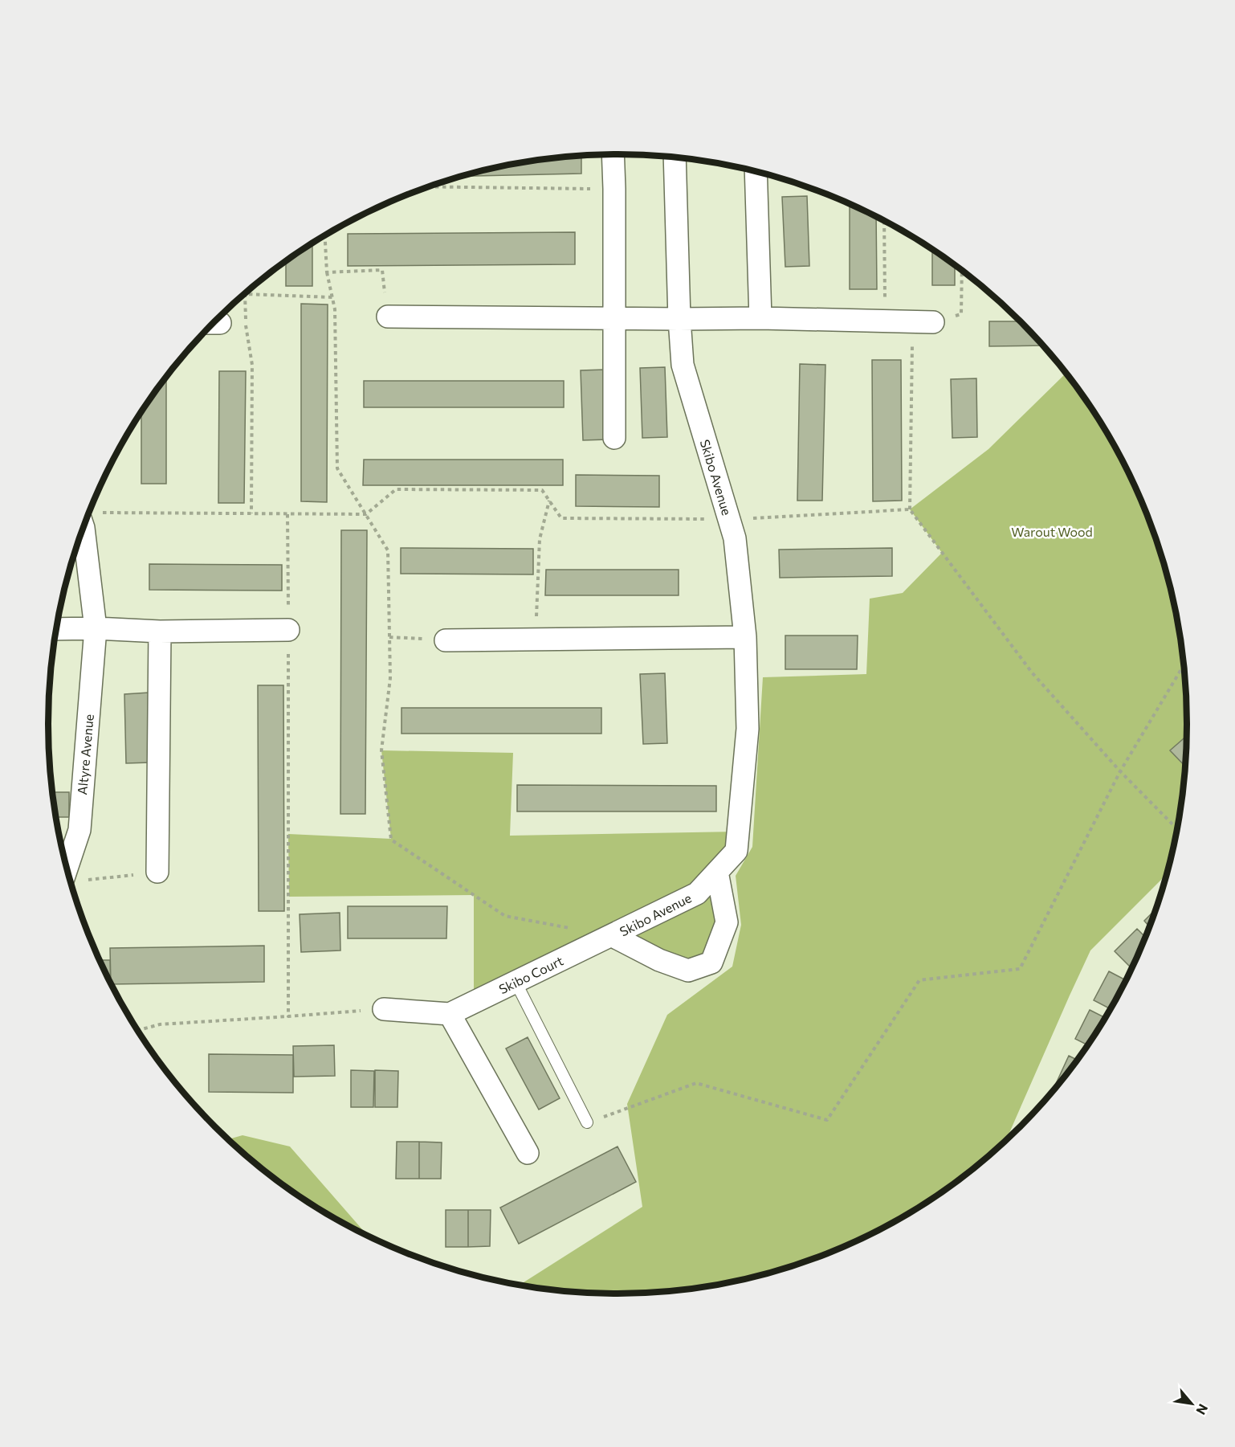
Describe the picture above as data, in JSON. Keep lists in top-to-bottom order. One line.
{"streets":{"street":["Skibo Avenue","Altyre Avenue","Skibo Court"]},"crossings":[["Skibo Avenue","Skibo Court"]],"parks":["Warout Wood"],"north":"bottom right"}
